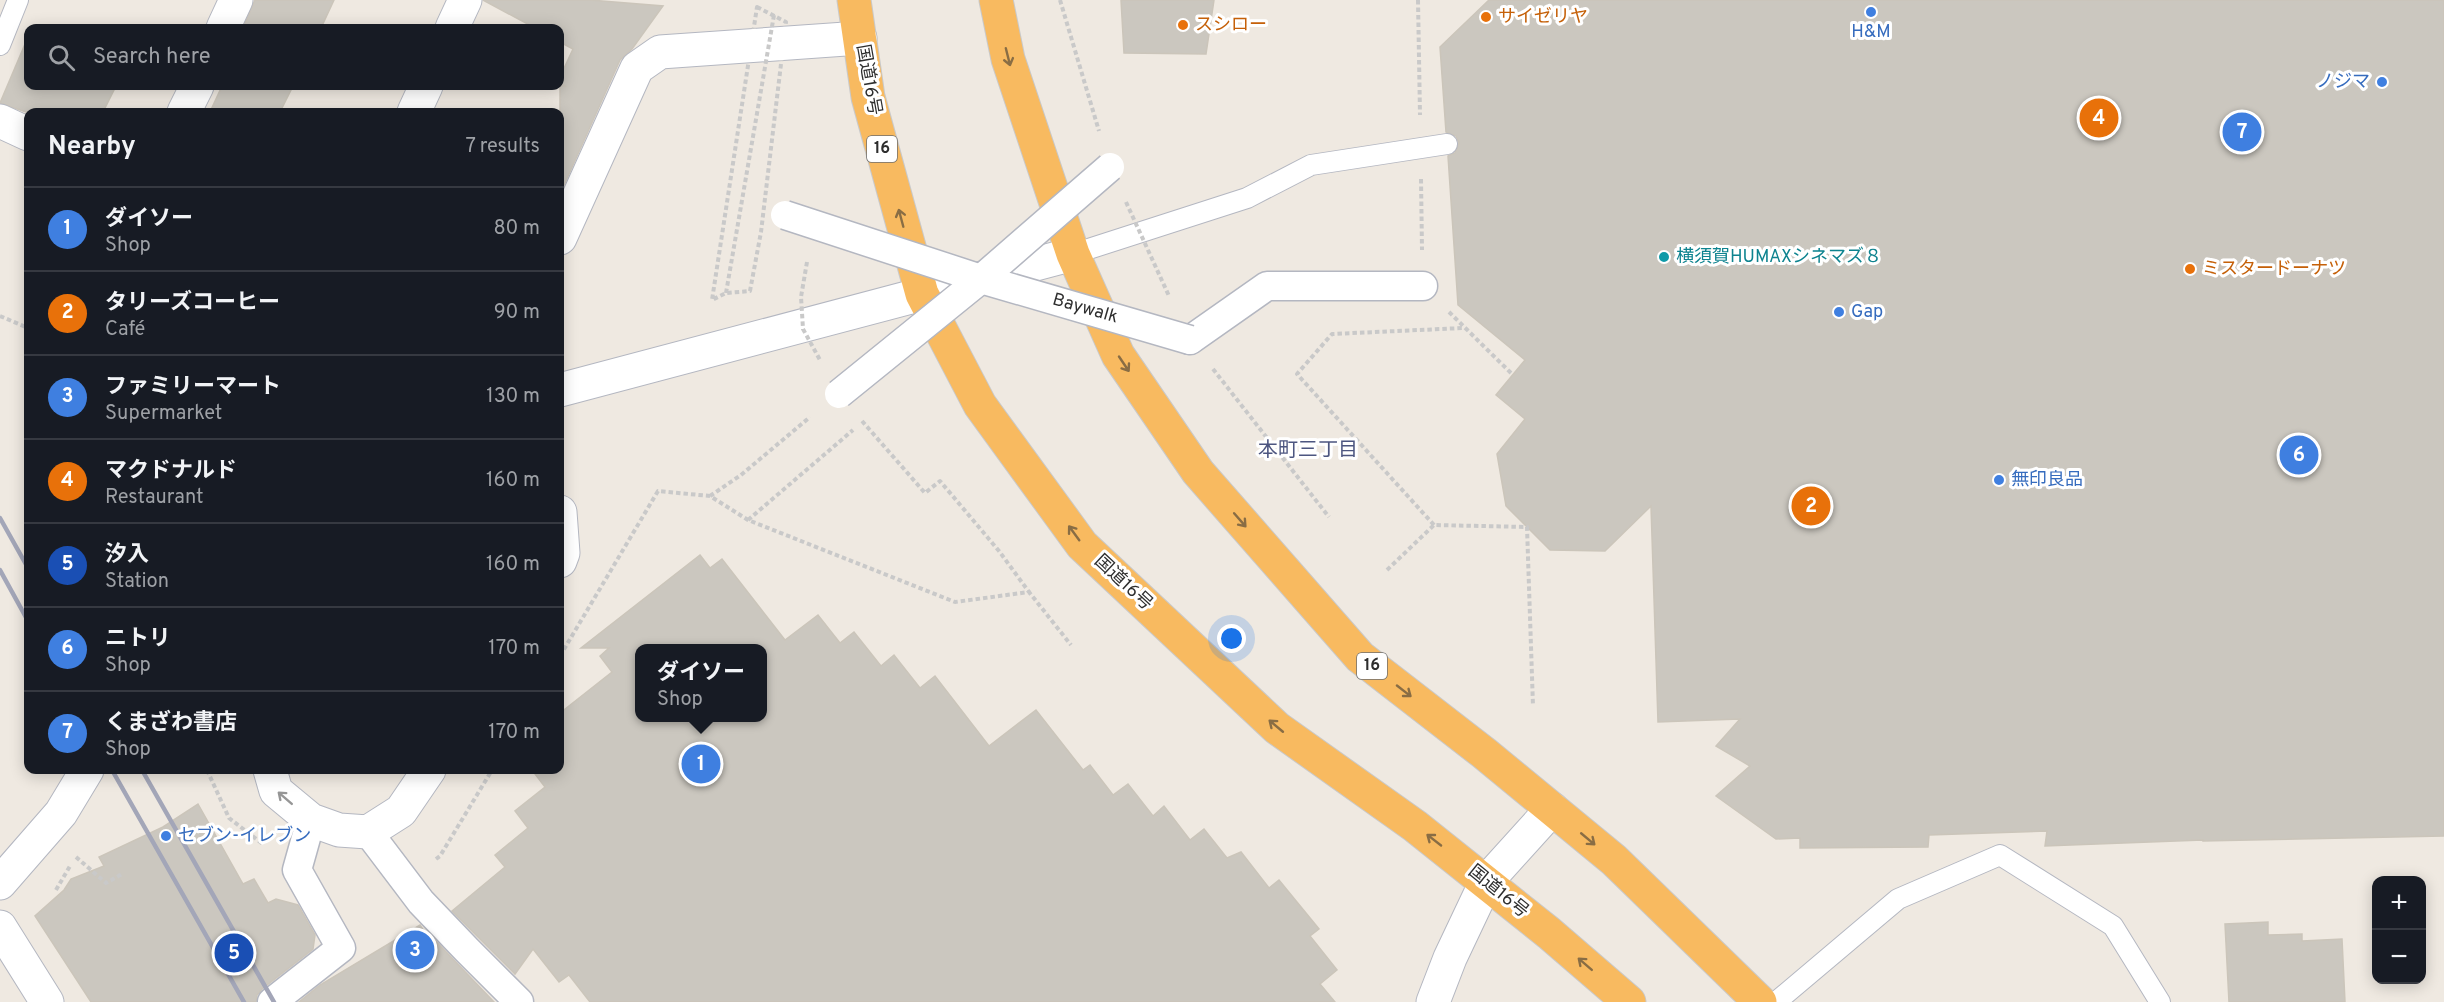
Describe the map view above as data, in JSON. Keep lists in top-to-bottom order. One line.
{"streets":{"highway":["国道16号","16"],"street":["Baywalk"]},"districts":["本町三丁目"],"places":["H&M","サイゼリヤ","スシロー","ノジマ","横須賀HUMAXシネマズ８","ミスタードーナツ","Gap","無印良品","セブン-イレブン"],"page":{"search":"Search here","pins":["4","7","6","2","1","3","5"],"heading":["Nearby","7 results"],"list":[{"mark":"1","name":"ダイソー","note":"Shop","value":"80 m"},{"mark":"2","name":"タリーズコーヒー","note":"Café","value":"90 m"},{"mark":"3","name":"ファミリーマート","note":"Supermarket","value":"130 m"},{"mark":"4","name":"マクドナルド","note":"Restaurant","value":"160 m"},{"mark":"5","name":"汐入","note":"Station","value":"160 m"},{"mark":"6","name":"ニトリ","note":"Shop","value":"170 m"},{"mark":"7","name":"くまざわ書店","note":"Shop","value":"170 m"}],"popup":["ダイソー","Shop"],"map_buttons":["+","−"]}}
